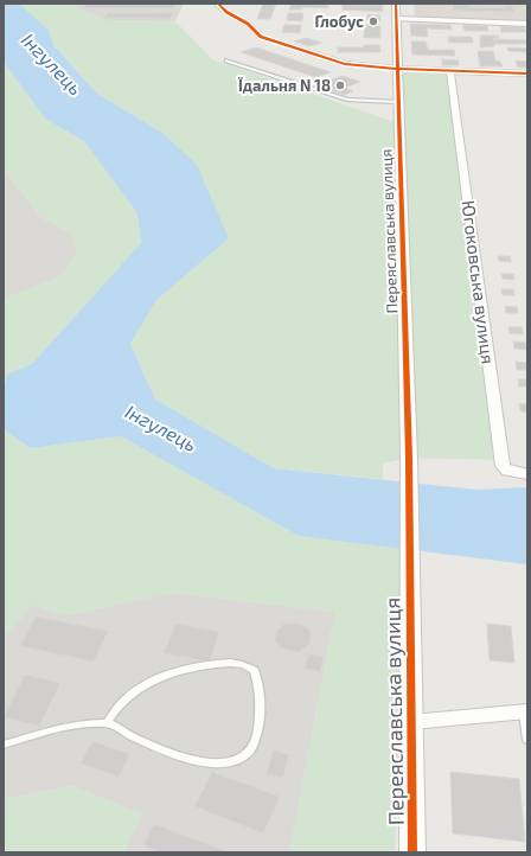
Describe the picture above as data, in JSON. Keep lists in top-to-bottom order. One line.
{"streets":{"street":["Переяславська вулиця","Югоковська вулиця"]},"water":["Інгулець"],"places":["Глобус","Їдальня N 18"]}
